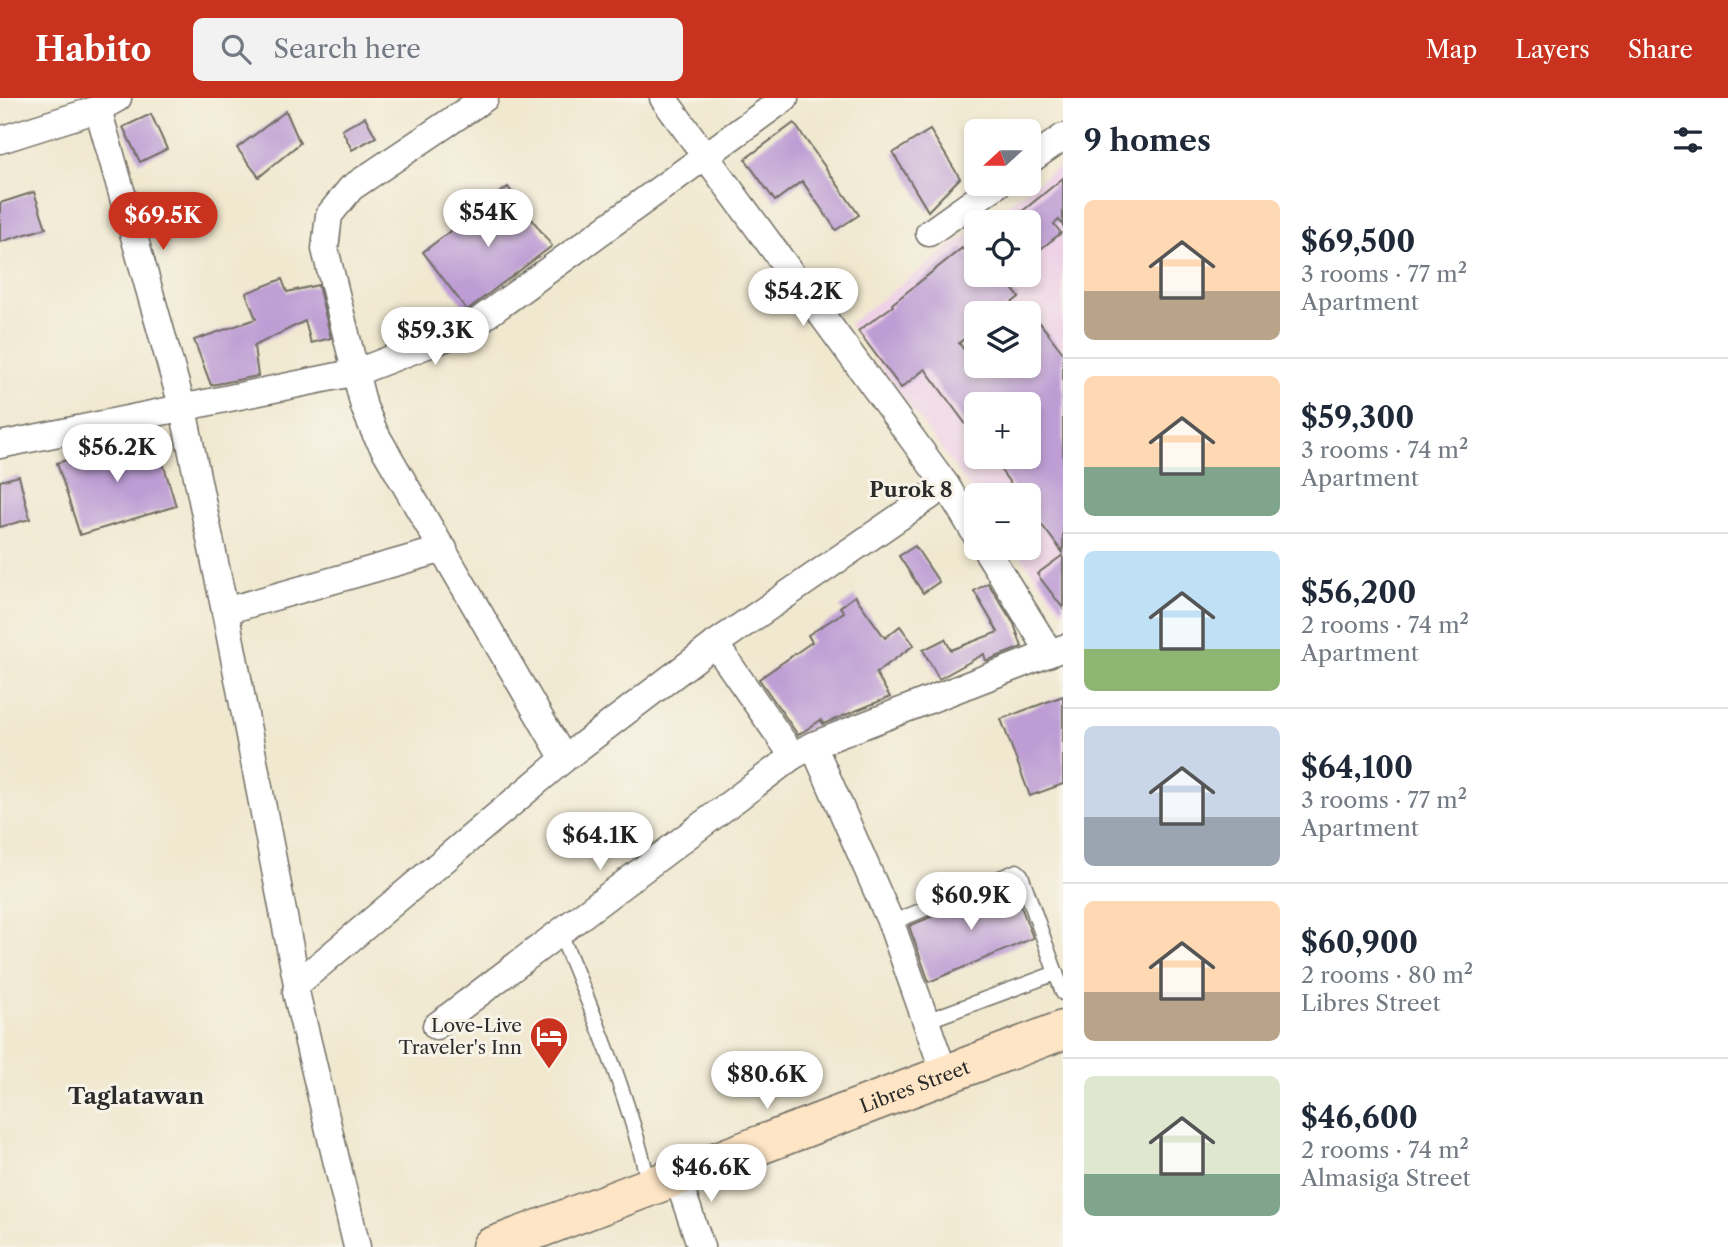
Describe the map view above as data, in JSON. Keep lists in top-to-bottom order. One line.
{"streets":{"main road":["Libres Street"]},"districts":["Purok 8","Taglatawan"],"places":{"hotel":["Love-Live Traveler's Inn"]},"north":"left","page":{"header":"Habito","search":"Search here","nav":["Map","Layers","Share"],"heading":"9 homes","map_buttons":["+","−"],"list":[{"name":"$69,500","note":"3 rooms · 77 m² · Apartment"},{"name":"$59,300","note":"3 rooms · 74 m² · Apartment"},{"name":"$56,200","note":"2 rooms · 74 m² · Apartment"},{"name":"$64,100","note":"3 rooms · 77 m² · Apartment"},{"name":"$60,900","note":"2 rooms · 80 m² · Libres Street"},{"name":"$46,600","note":"2 rooms · 74 m² · Almasiga Street"}],"price":["$54K","$69.5K","$54.2K","$59.3K","$56.2K","$64.1K","$60.9K","$80.6K","$46.6K"]}}
